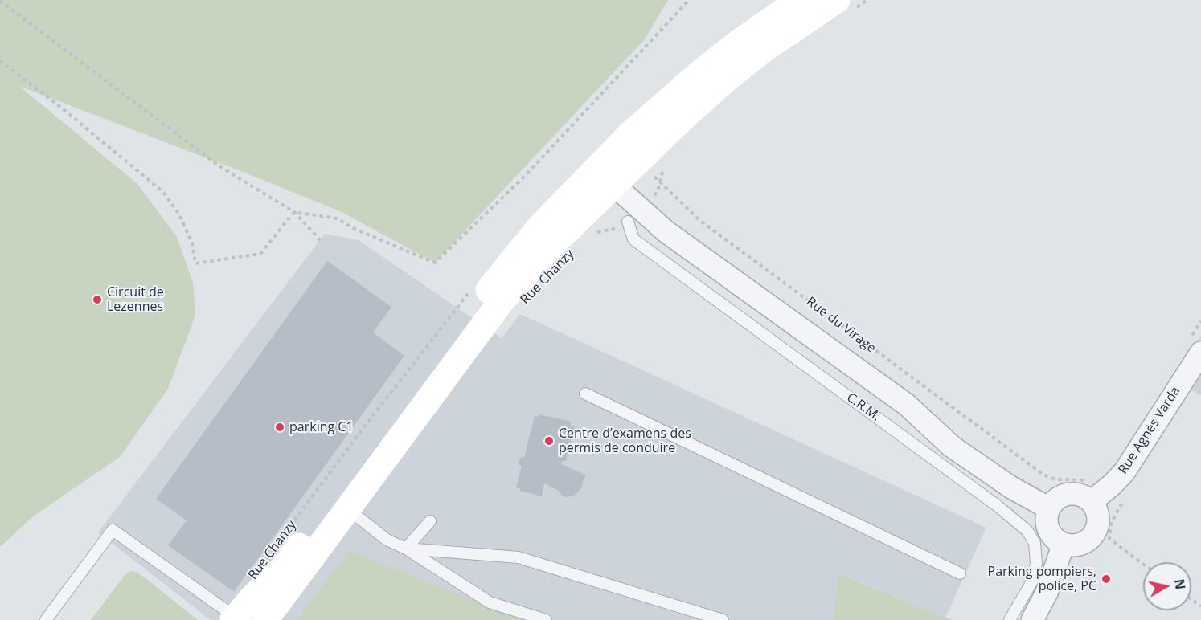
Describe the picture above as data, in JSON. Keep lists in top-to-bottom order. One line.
{"streets":{"main road":["Rue Chanzy"],"street":["Rue du Virage","Rue Agnès Varda"],"lane":["C.R.M."]},"crossings":[["Rue Chanzy","Rue du Virage"],["Rue du Virage","C.R.M."],["Rue du Virage","Rue Agnès Varda"]],"places":["Circuit de Lezennes","parking C1","Centre d’examens des permis de conduire","Parking pompiers, police, PC"],"north":"right"}
